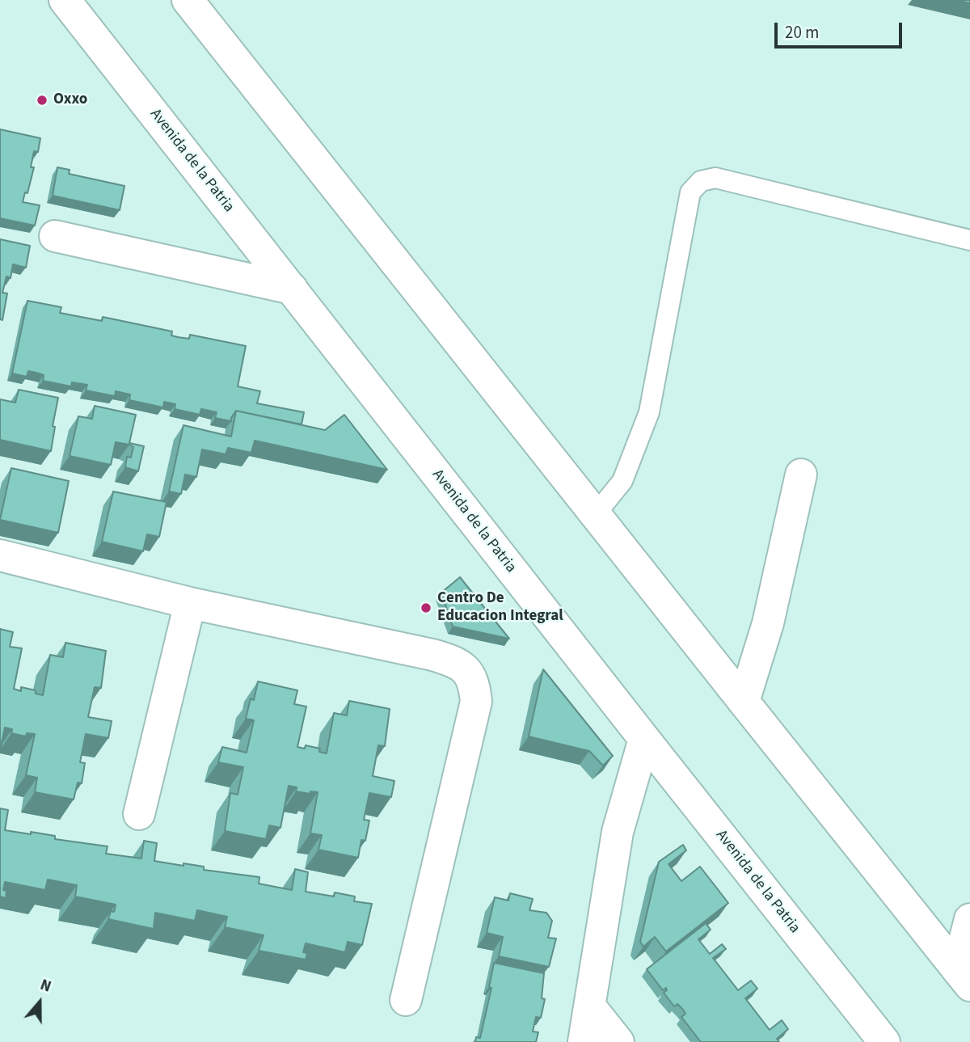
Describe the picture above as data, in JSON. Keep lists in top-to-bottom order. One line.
{"streets":{"main road":["Avenida de la Patria"]},"places":["Oxxo","Centro De Educacion Integral"],"scale_bar":"20 m","north":"top"}
